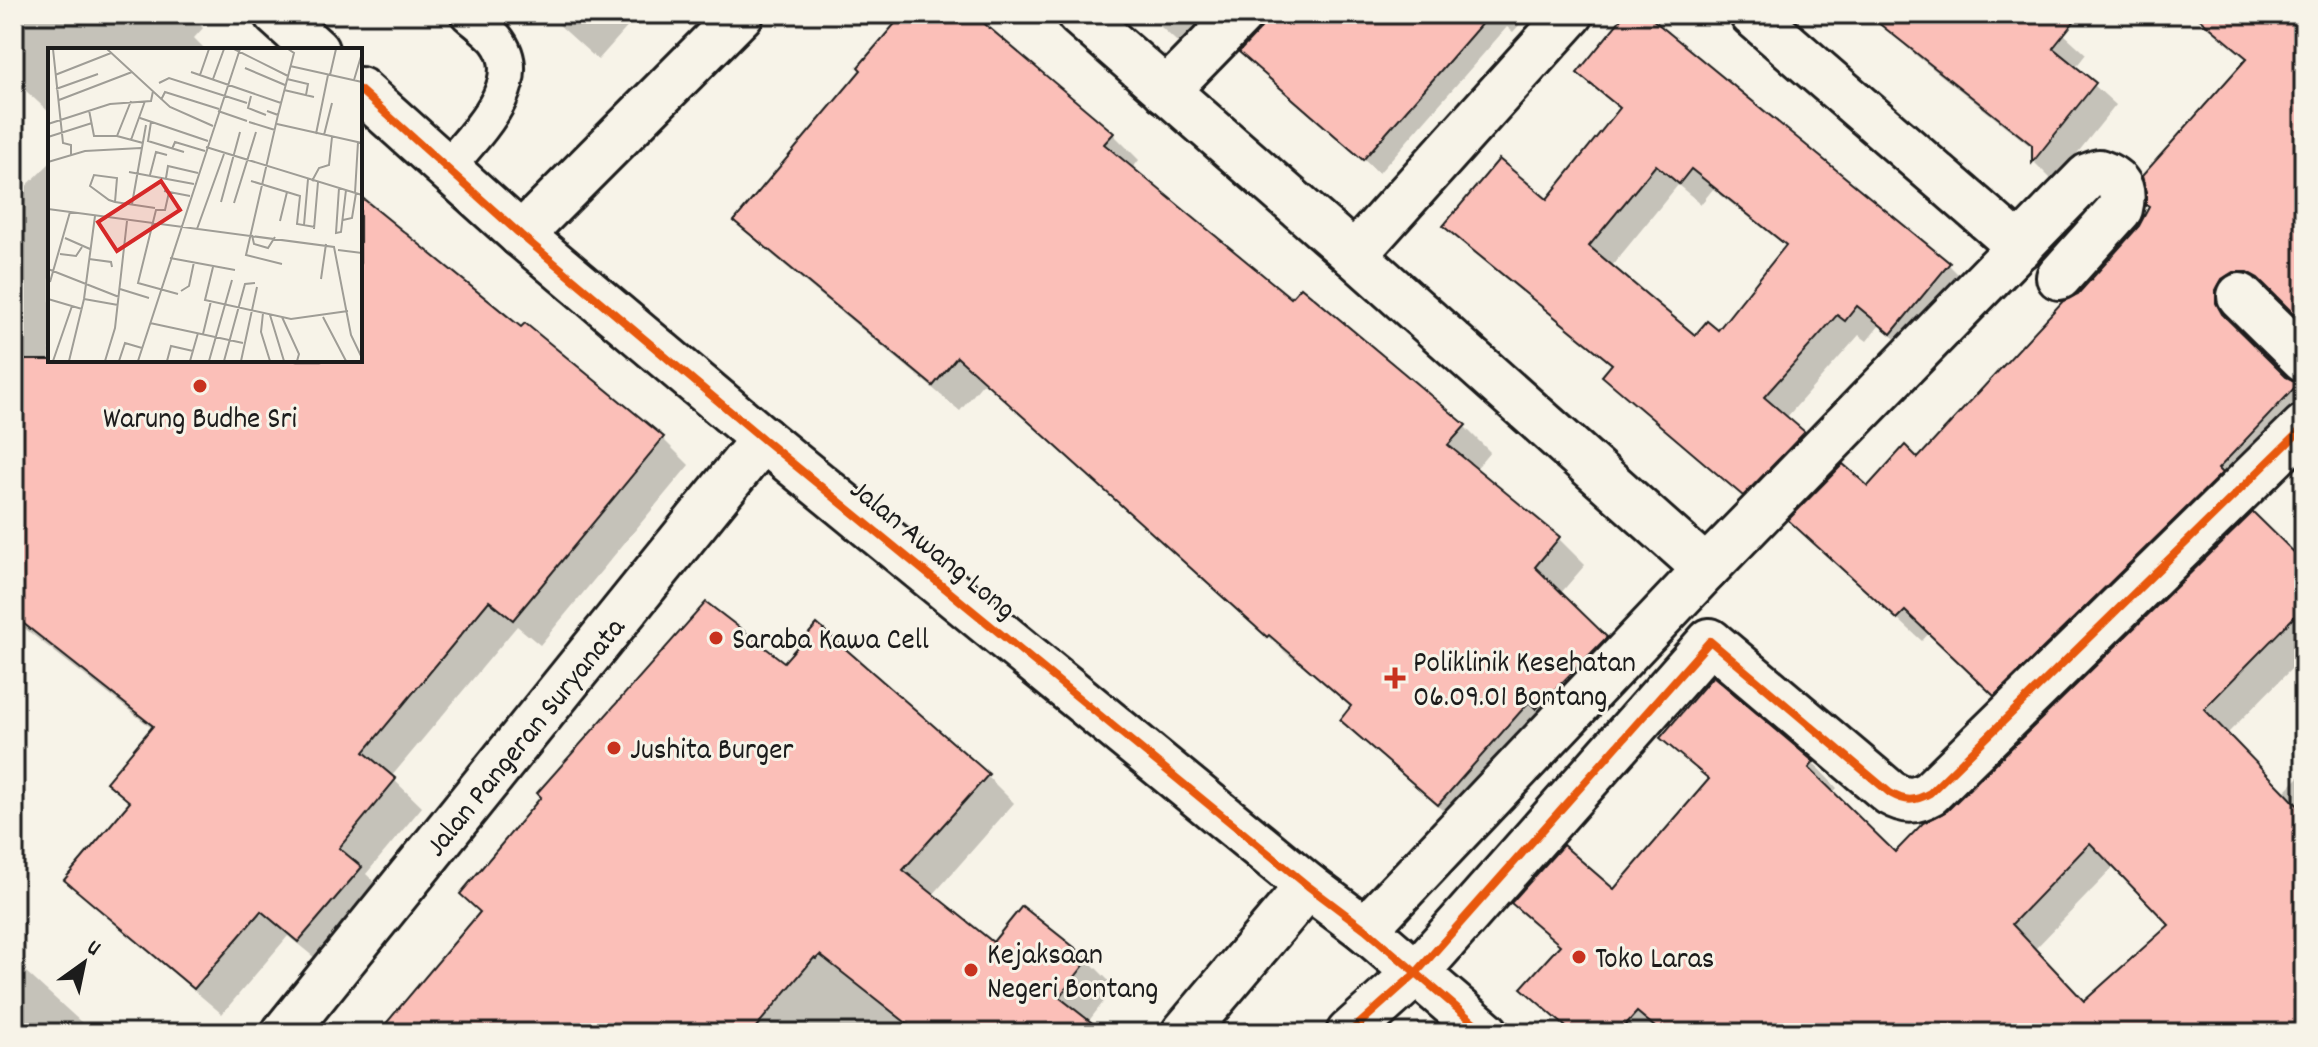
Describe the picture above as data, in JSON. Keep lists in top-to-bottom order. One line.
{"streets":{"street":["Jalan Awang Long","Jalan Pangeran Suryanata"]},"crossings":[["Jalan Awang Long","Jalan Pangeran Suryanata"]],"places":{"other":["Warung Budhe Sri","Saraba Kawa Cell","Jushita Burger","Toko Laras","Kejaksaan Negeri Bontang"],"health":["Poliklinik Kesehatan 06.09.01 Bontang"]},"north":"top right"}
